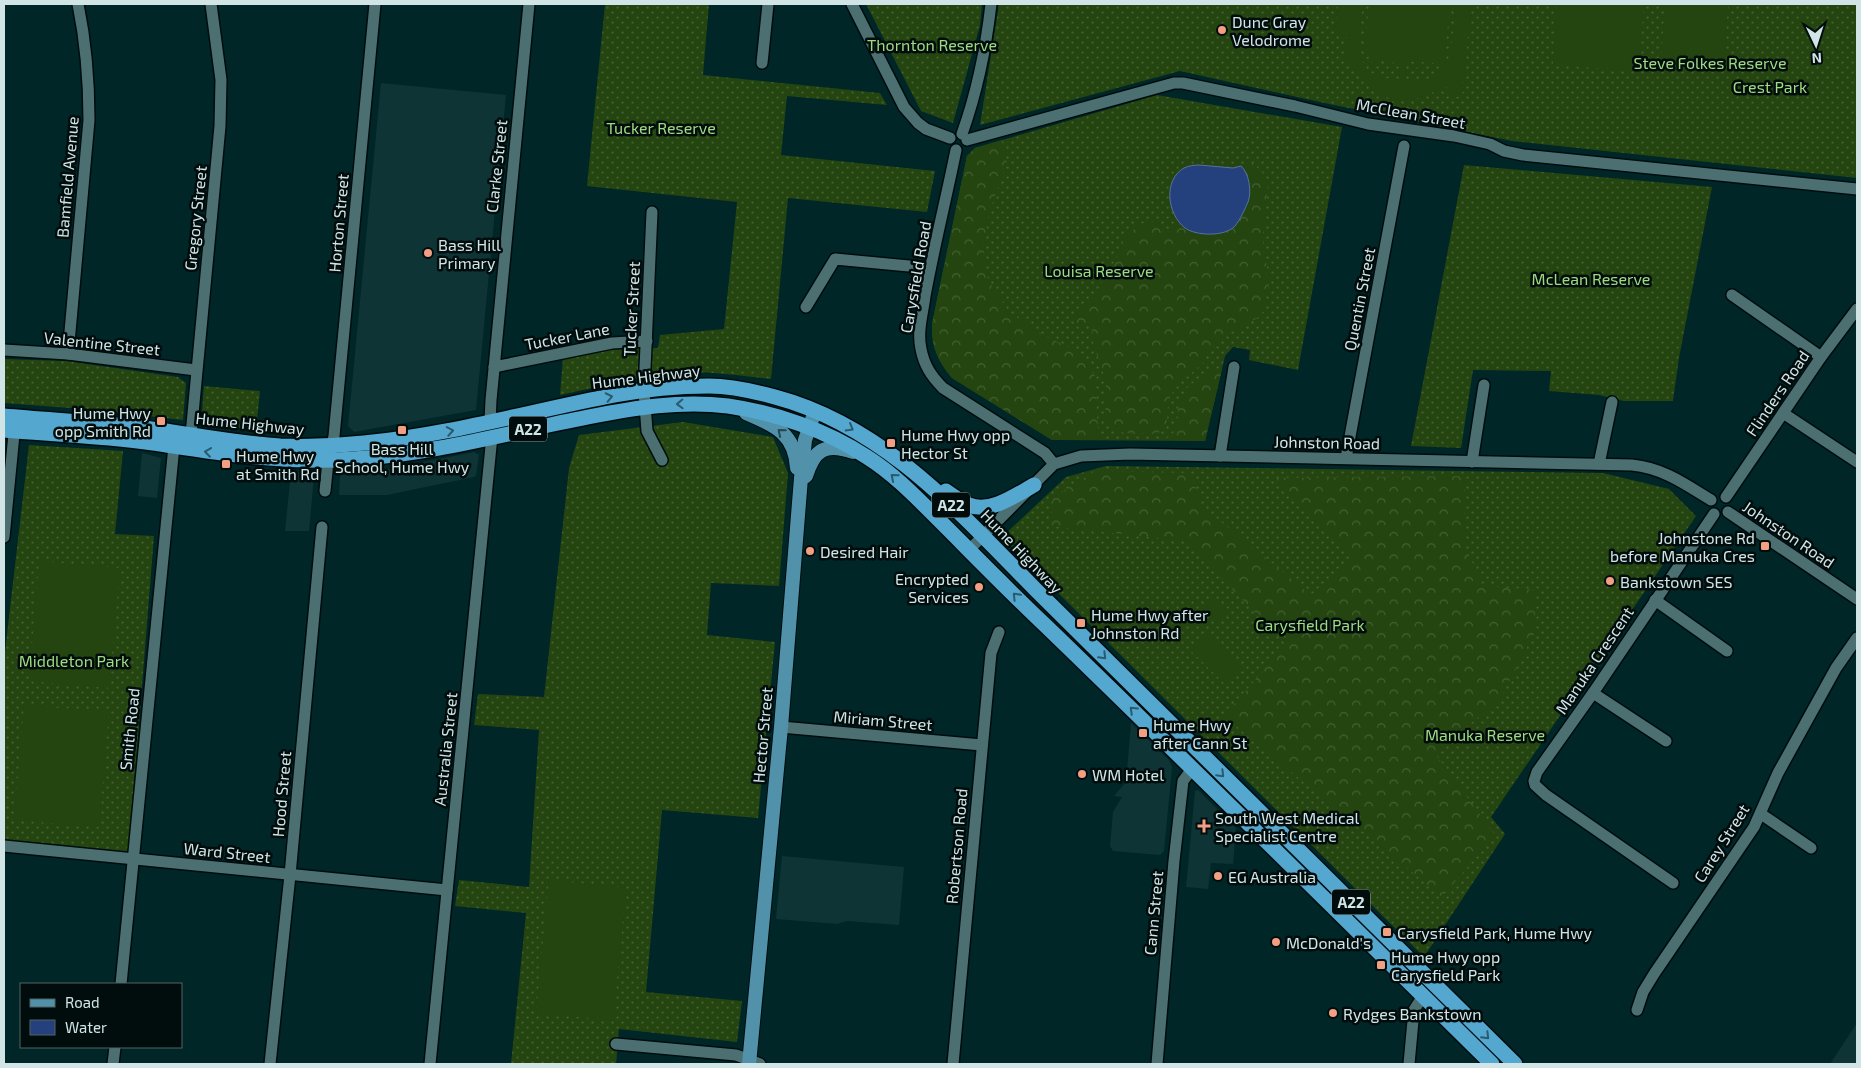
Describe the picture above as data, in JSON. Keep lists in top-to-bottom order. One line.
{"streets":{"highway":["Hume Highway","A22"],"main road":["Hector Street"],"street":["McClean Street","Clarke Street","Bamfield Avenue","Gregory Street","Horton Street","Carysfield Road","Quentin Street","Tucker Street","Tucker Lane","Valentine Street","Flinders Road","Johnston Road","Manuka Crescent","Miriam Street","Smith Road","Australia Street","Hood Street","Carey Street","Robertson Road","Ward Street","Cann Street"]},"crossings":[["McClean Street","Carysfield Road"],["Clarke Street","Tucker Lane"],["Clarke Street","Hume Highway"],["Clarke Street","Australia Street"],["Bamfield Avenue","Valentine Street"],["Gregory Street","Valentine Street"],["Gregory Street","Hume Highway"],["Horton Street","Hume Highway"],["Carysfield Road","Johnston Road"],["Quentin Street","Johnston Road"],["Tucker Street","Tucker Lane"],["Tucker Street","Hume Highway"],["Hume Highway","Johnston Road"],["Hume Highway","Smith Road"],["Hume Highway","Hector Street"],["Hume Highway","Australia Street"],["Hume Highway","Cann Street"],["Flinders Road","Johnston Road"],["Flinders Road","Manuka Crescent"],["Johnston Road","Manuka Crescent"],["Miriam Street","Hector Street"],["Miriam Street","Robertson Road"],["Smith Road","Ward Street"],["Australia Street","Ward Street"],["Hood Street","Ward Street"]],"parks":["Thornton Reserve","Steve Folkes Reserve","Crest Park","Tucker Reserve","Louisa Reserve","McLean Reserve","Carysfield Park","Middleton Park","Manuka Reserve"],"places":{"other":["Dunc Gray Velodrome","Bass Hill Primary","Desired Hair","Bankstown SES","Encrypted Services","WM Hotel","EG Australia","McDonald's","Rydges Bankstown"],"transit":["Hume Hwy opp Smith Rd","Bass Hill School, Hume Hwy","Hume Hwy opp Hector St","Hume Hwy at Smith Rd","Johnstone Rd before Manuka Cres","Hume Hwy after Johnston Rd","Hume Hwy after Cann St","Carysfield Park, Hume Hwy","Hume Hwy opp Carysfield Park"],"health":["South West Medical Specialist Centre"]},"legend":["Road","Water"],"north":"bottom"}
